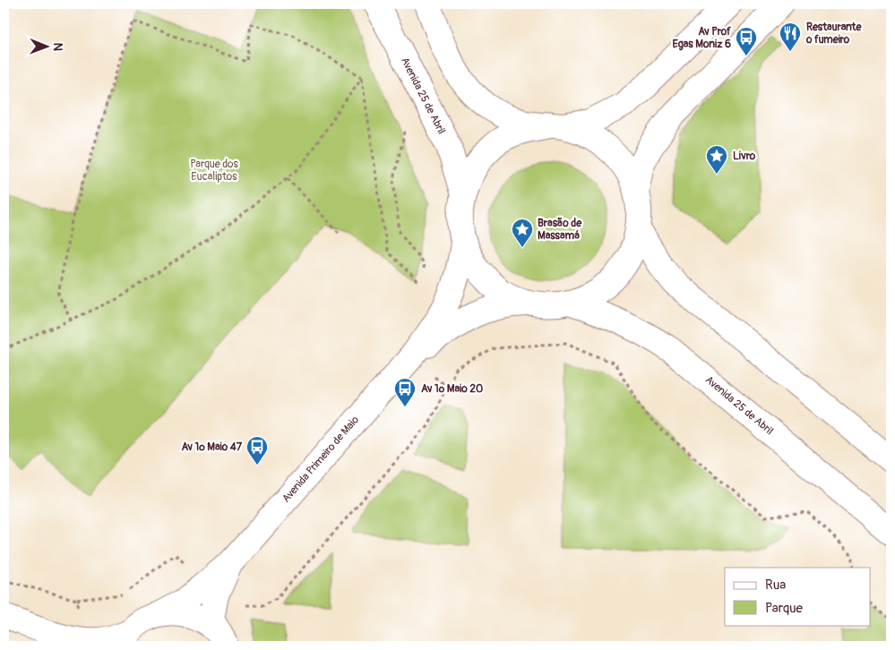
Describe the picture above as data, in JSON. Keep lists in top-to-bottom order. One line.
{"streets":{"main road":["Avenida 25 de Abril","Avenida Primeiro de Maio"]},"parks":["Parque dos Eucaliptos"],"places":{"restaurant":["Restaurante o fumeiro"],"bus stop":["Av Prof Egas Moniz 6","Av 1º Maio 20","Av 1º Maio 47"],"place":["Livro","Brasão de Massamá"]},"legend":["Rua","Parque"],"north":"right"}
